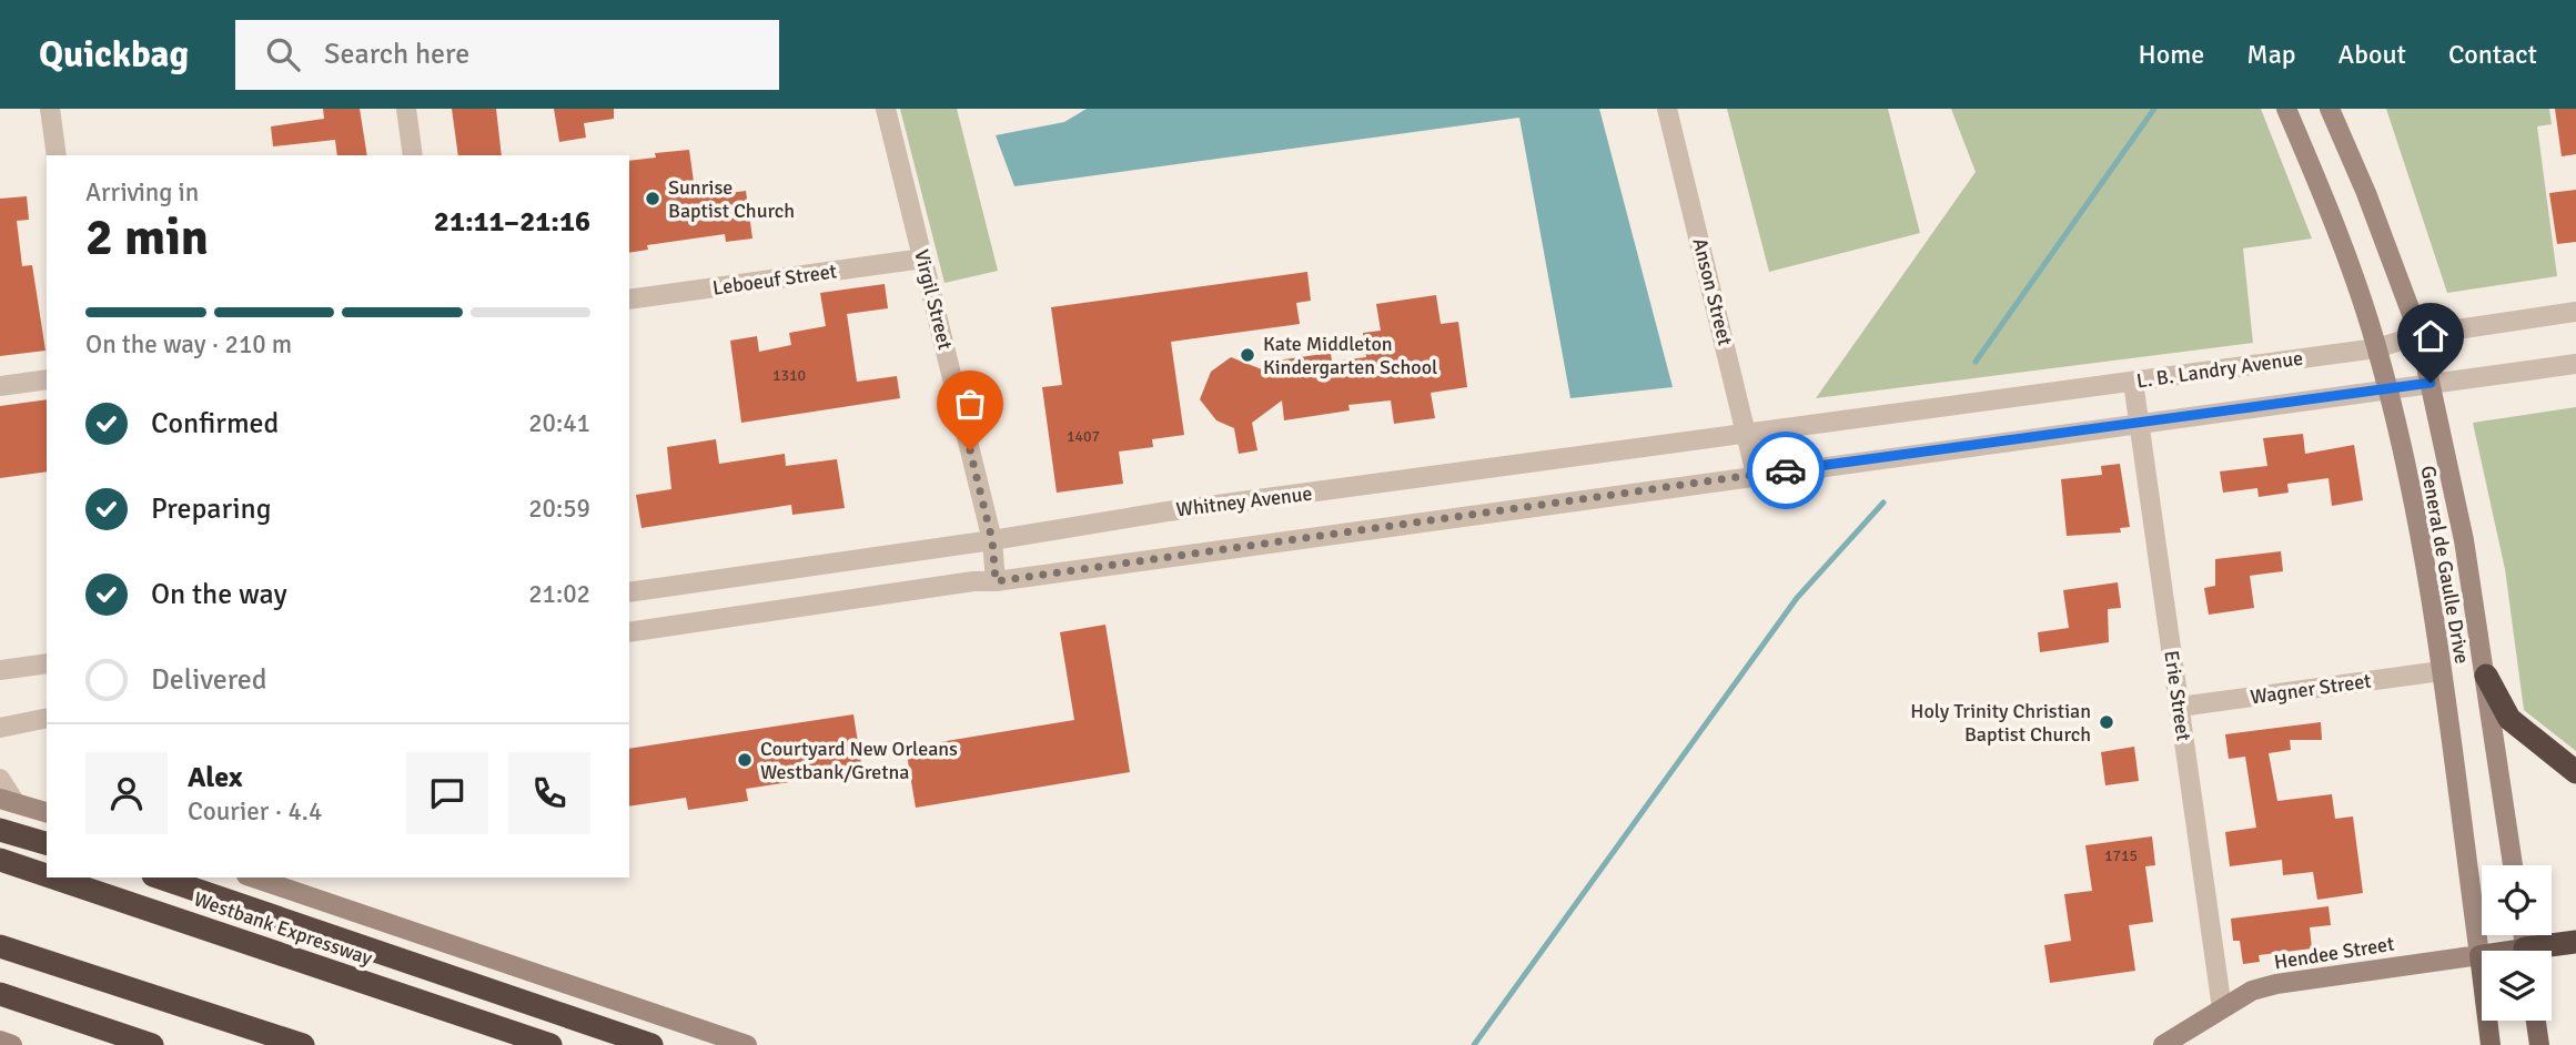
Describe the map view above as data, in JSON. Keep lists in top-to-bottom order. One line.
{"streets":{"highway":["Westbank Expressway"],"main road":["General de Gaulle Drive","Hendee Street"],"street":["Leboeuf Street","Anson Street","Virgil Street","L. B. Landry Avenue","Whitney Avenue","Wagner Street","Erie Street"]},"crossings":[["Leboeuf Street","Virgil Street"],["Anson Street","Whitney Avenue"],["Virgil Street","Whitney Avenue"],["L. B. Landry Avenue","Whitney Avenue"],["L. B. Landry Avenue","General de Gaulle Drive"],["L. B. Landry Avenue","Erie Street"],["General de Gaulle Drive","Wagner Street"],["General de Gaulle Drive","Hendee Street"],["Wagner Street","Erie Street"],["Erie Street","Hendee Street"]],"places":["Sunrise Baptist Church","Kate Middleton Kindergarten School","Holy Trinity Christian Baptist Church","Courtyard New Orleans Westbank/Gretna"],"house_numbers":["1310","1407","1715"],"page":{"header":"Quickbag","search":"Search here","nav":["Home","Map","About","Contact"],"heading":["2 min","Arriving in","21:11–21:16"],"panel":["Alex","Courier · 4.4"],"bar":"On the way · 210 m","list":[["Confirmed","20:41"],["Preparing","20:59"],["On the way","21:02"],"Delivered"]}}
